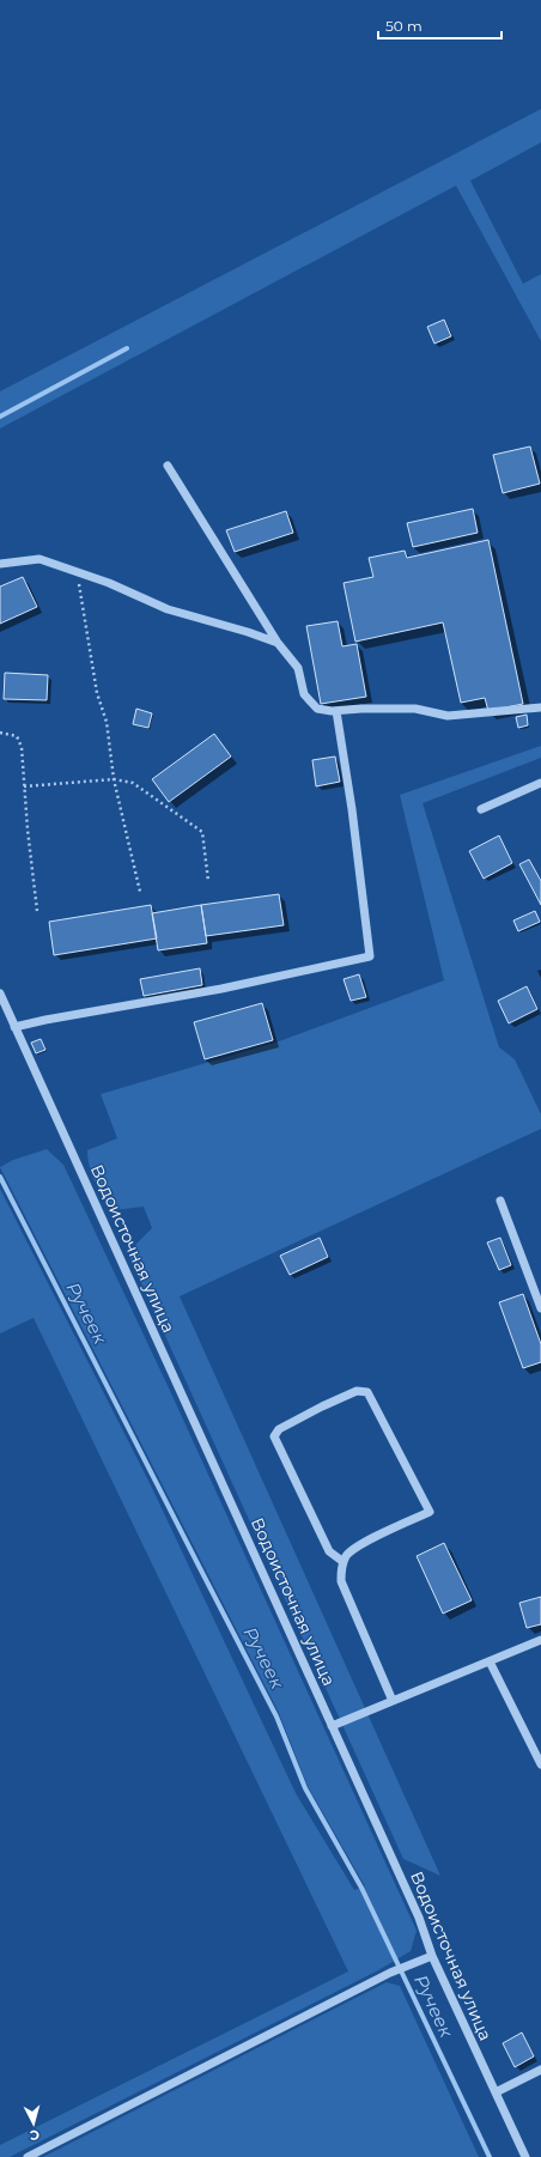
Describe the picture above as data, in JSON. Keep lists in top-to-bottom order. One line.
{"streets":{"street":["Водоисточная улица"]},"water":["Ручеек"],"scale_bar":"50 m","north":"bottom"}
